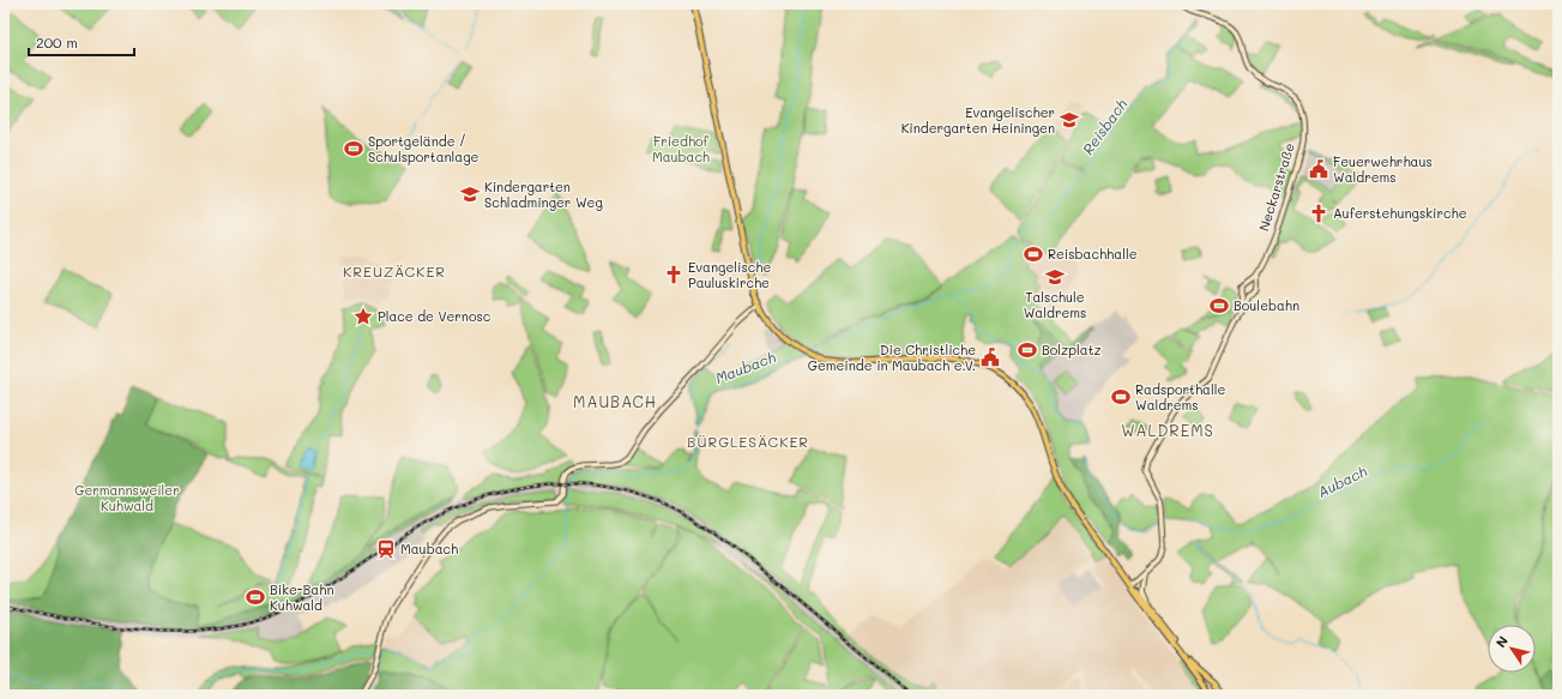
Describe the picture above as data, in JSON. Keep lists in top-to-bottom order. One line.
{"streets":{"street":["Neckarstraße"]},"districts":["KREUZÄCKER","MAUBACH","WALDREMS","BÜRGLESÄCKER"],"water":["Reisbach","Maubach","Aubach"],"parks":["Friedhof Maubach","Germannsweiler Kuhwald"],"places":{"school or university":["Evangelischer Kindergarten Heiningen","Kindergarten Schladminger Weg","Talschule Waldrems"],"sports":["Sportgelände / Schulsportanlage","Reisbachhalle","Boulebahn","Bolzplatz","Radsporthalle Waldrems","Bike-Bahn Kuhwald"],"public building":["Feuerwehrhaus Waldrems","Die Christliche Gemeinde in Maubach e.V."],"church":["Auferstehungskirche","Evangelische Pauluskirche"],"place":["Place de Vernosc"],"station":["Maubach"]},"scale_bar":"200 m","north":"top left"}
